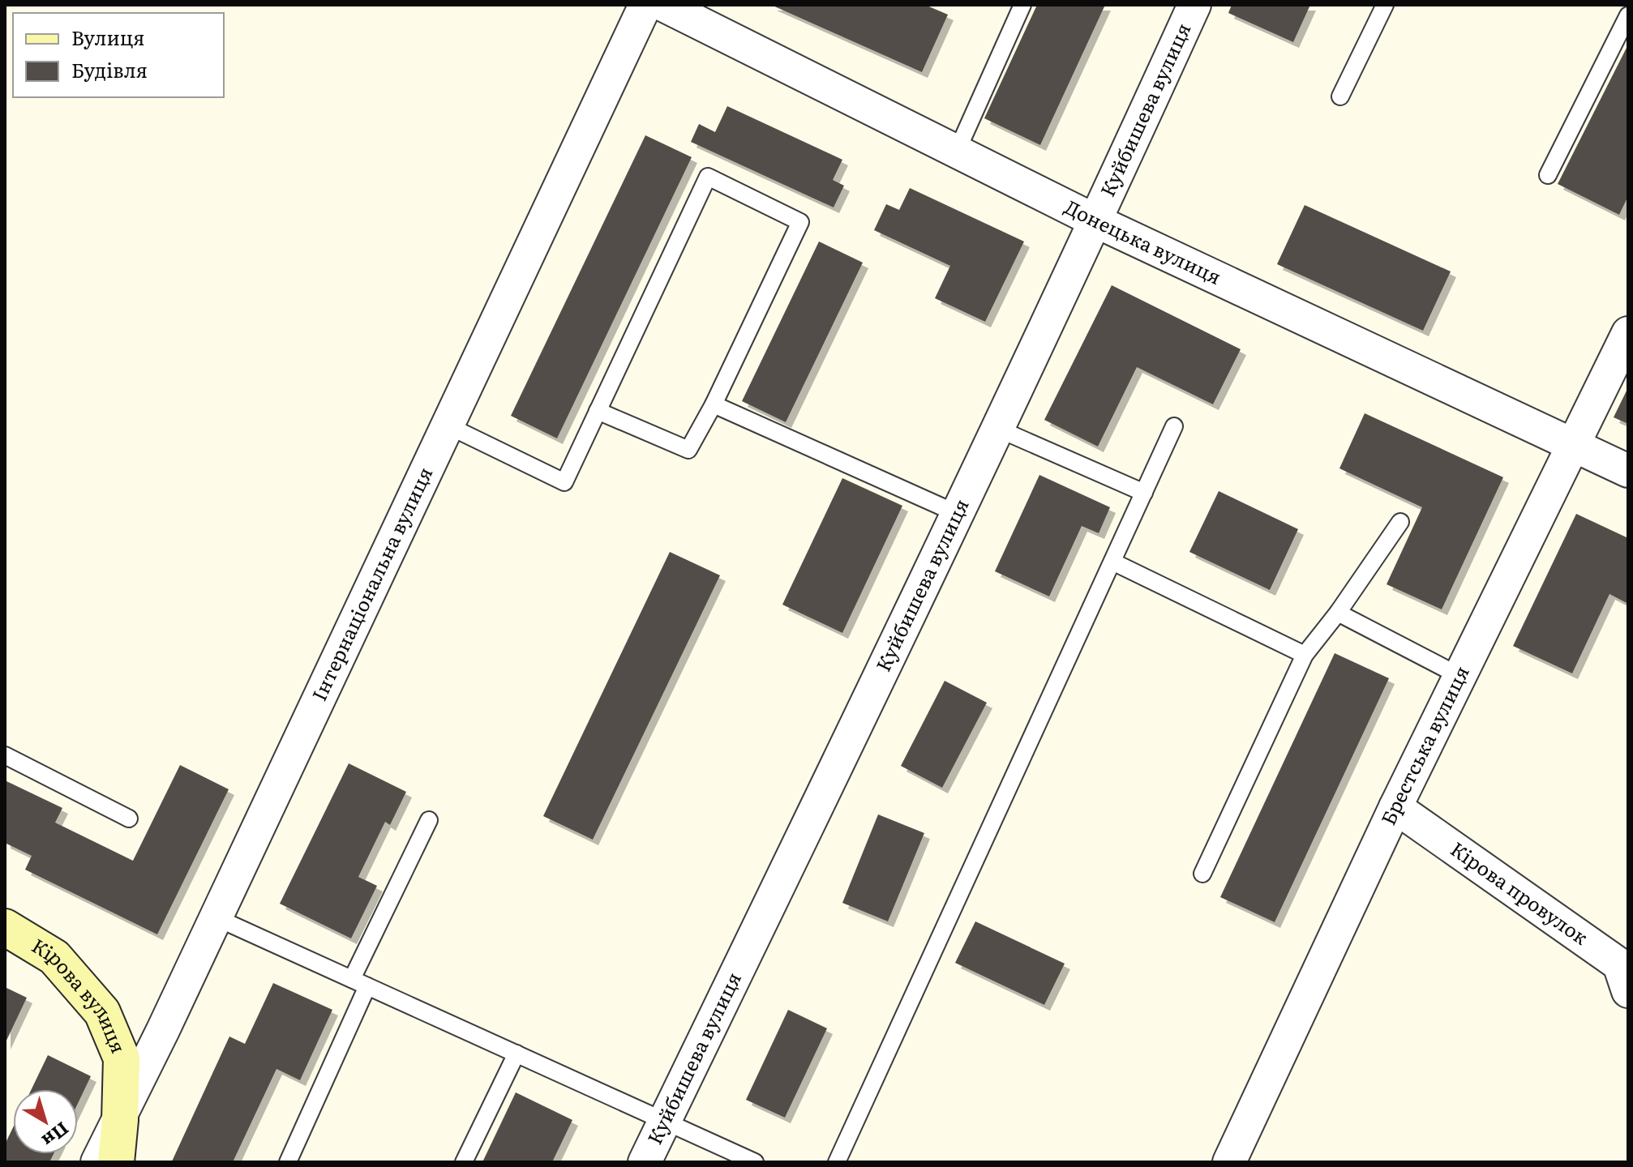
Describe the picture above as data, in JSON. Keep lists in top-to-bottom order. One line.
{"streets":{"main road":["Кірова вулиця"],"street":["Куйбишева вулиця","Донецька вулиця","Інтернаціональна вулиця","Брестська вулиця","Кірова провулок"]},"crossings":[["Куйбишева вулиця","Донецька вулиця"],["Донецька вулиця","Брестська вулиця"],["Інтернаціональна вулиця","Кірова вулиця"],["Брестська вулиця","Кірова провулок"]],"legend":["Вулиця","Будівля"],"north":"bottom right"}
